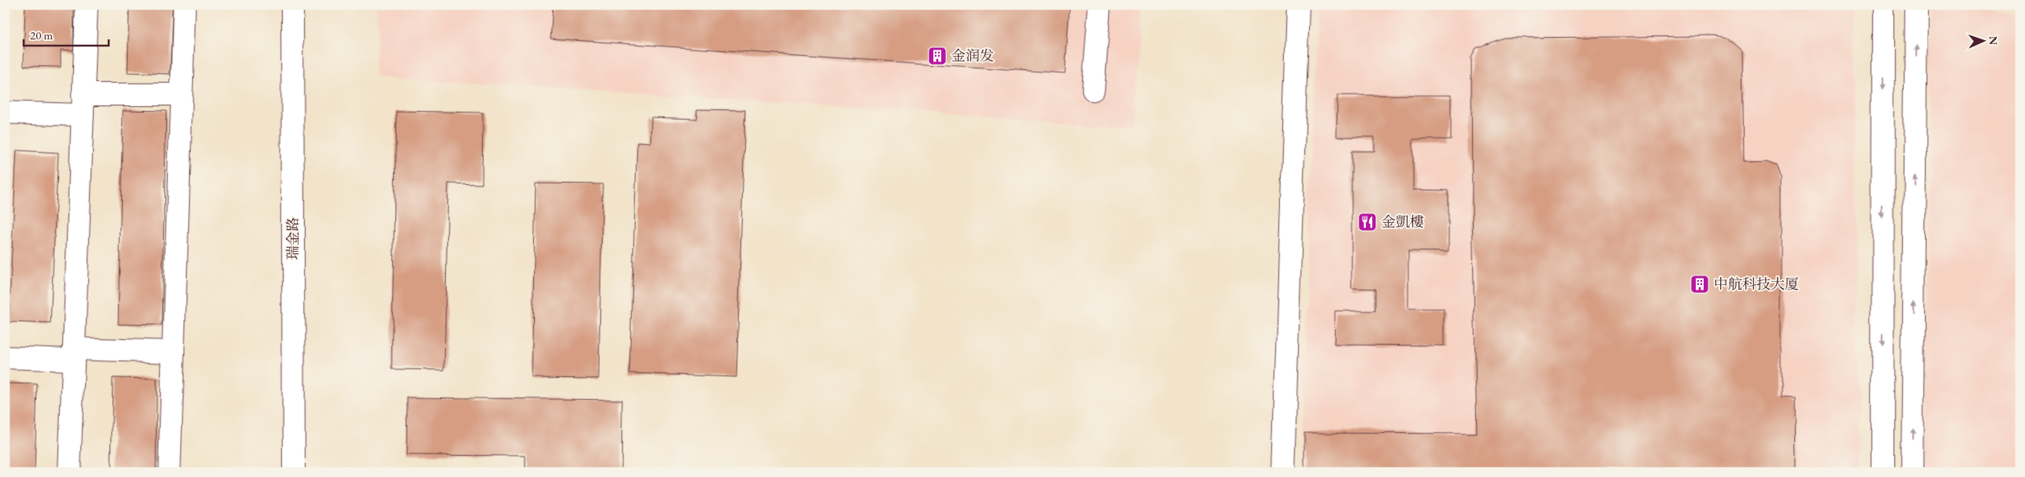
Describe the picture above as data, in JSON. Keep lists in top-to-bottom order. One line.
{"places":{"building":["金润发","中航科技大厦"],"restaurant":["金凱樓"]},"scale_bar":"20 m","north":"right"}
